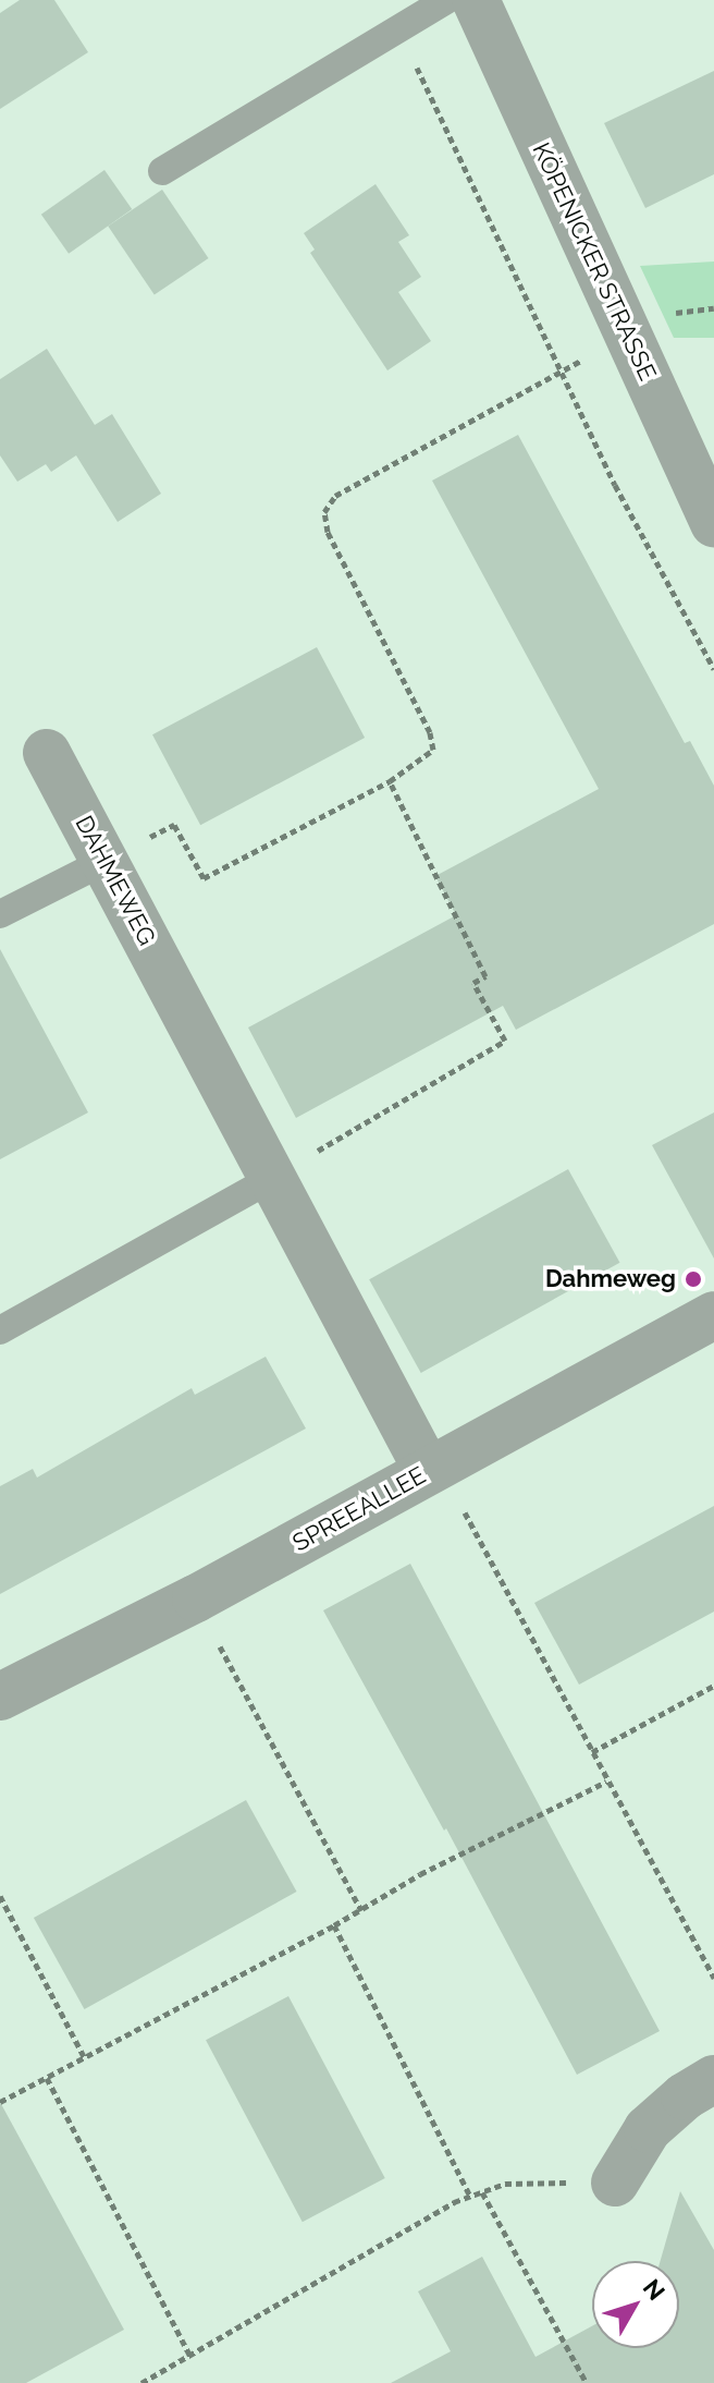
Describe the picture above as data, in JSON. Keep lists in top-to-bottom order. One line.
{"streets":{"street":["KÖPENICKER STRASSE","DAHMEWEG","SPREEALLEE"]},"crossings":[["DAHMEWEG","SPREEALLEE"]],"places":["Dahmeweg"],"north":"top right"}
